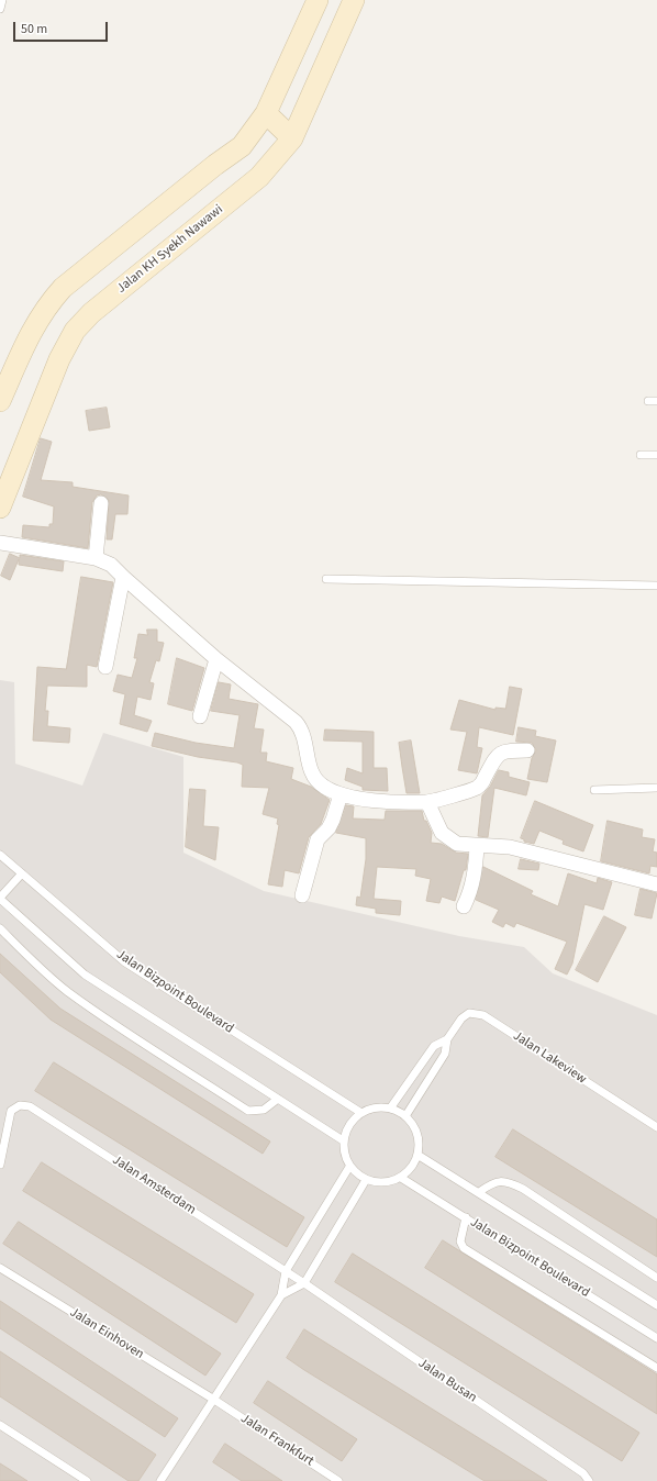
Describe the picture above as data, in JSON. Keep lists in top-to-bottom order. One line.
{"streets":{"main road":["Jalan KH Syekh Nawawi"],"lane":["Jalan Bizpoint Boulevard","Jalan Lakeview","Jalan Amsterdam","Jalan Einhoven","Jalan Busan","Jalan Frankfurt"]},"crossings":[["Jalan Amsterdam","Jalan Busan"],["Jalan Einhoven","Jalan Frankfurt"]],"scale_bar":"50 m"}
